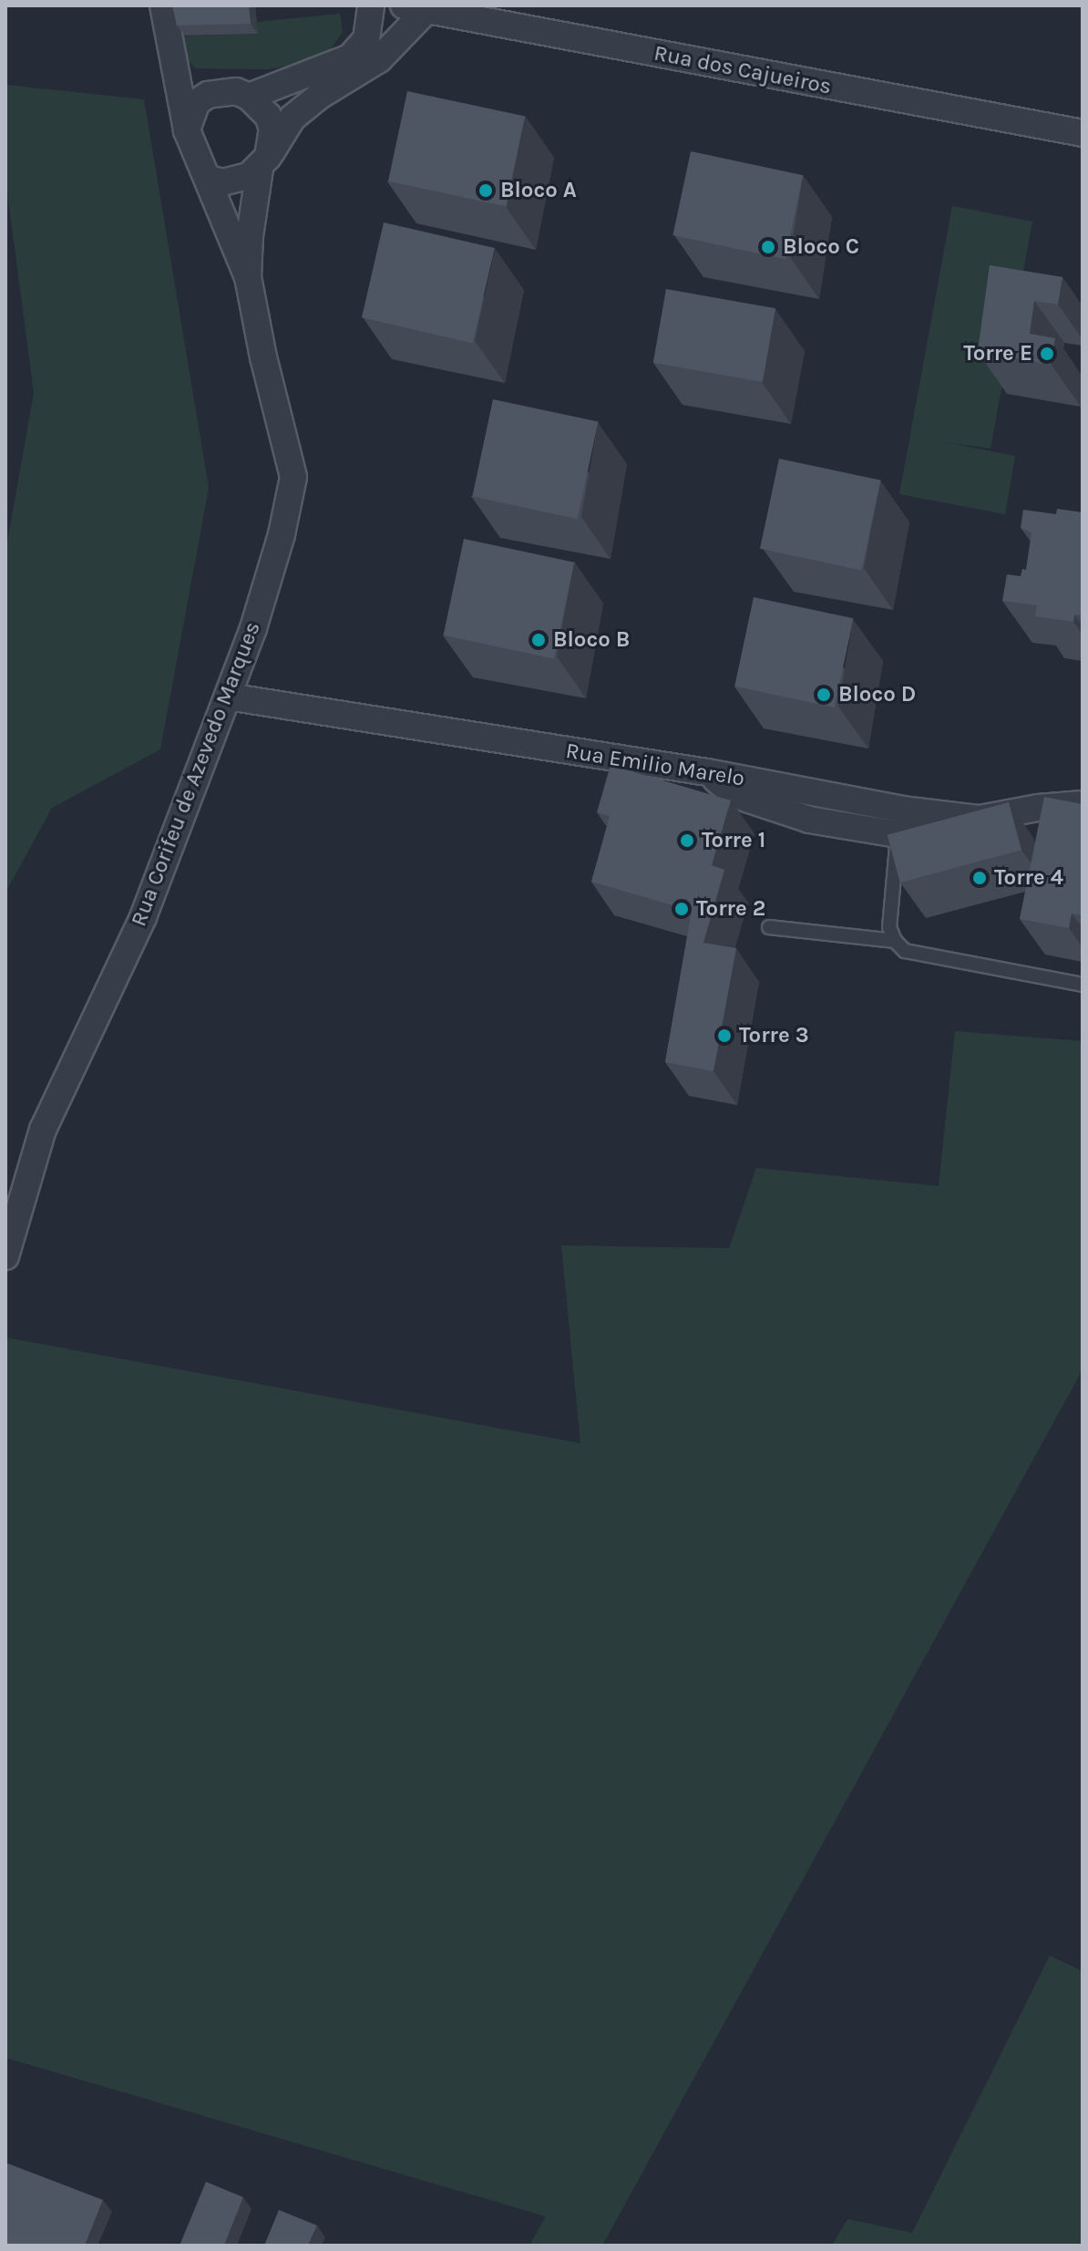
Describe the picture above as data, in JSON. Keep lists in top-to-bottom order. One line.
{"streets":{"street":["Rua dos Cajueiros","Rua Emilio Marelo","Rua Corifeu de Azevedo Marques"]},"crossings":[["Rua Emilio Marelo","Rua Corifeu de Azevedo Marques"]],"places":["Bloco A","Bloco C","Torre E","Bloco B","Bloco D","Torre 1","Torre 4","Torre 2","Torre 3"]}
